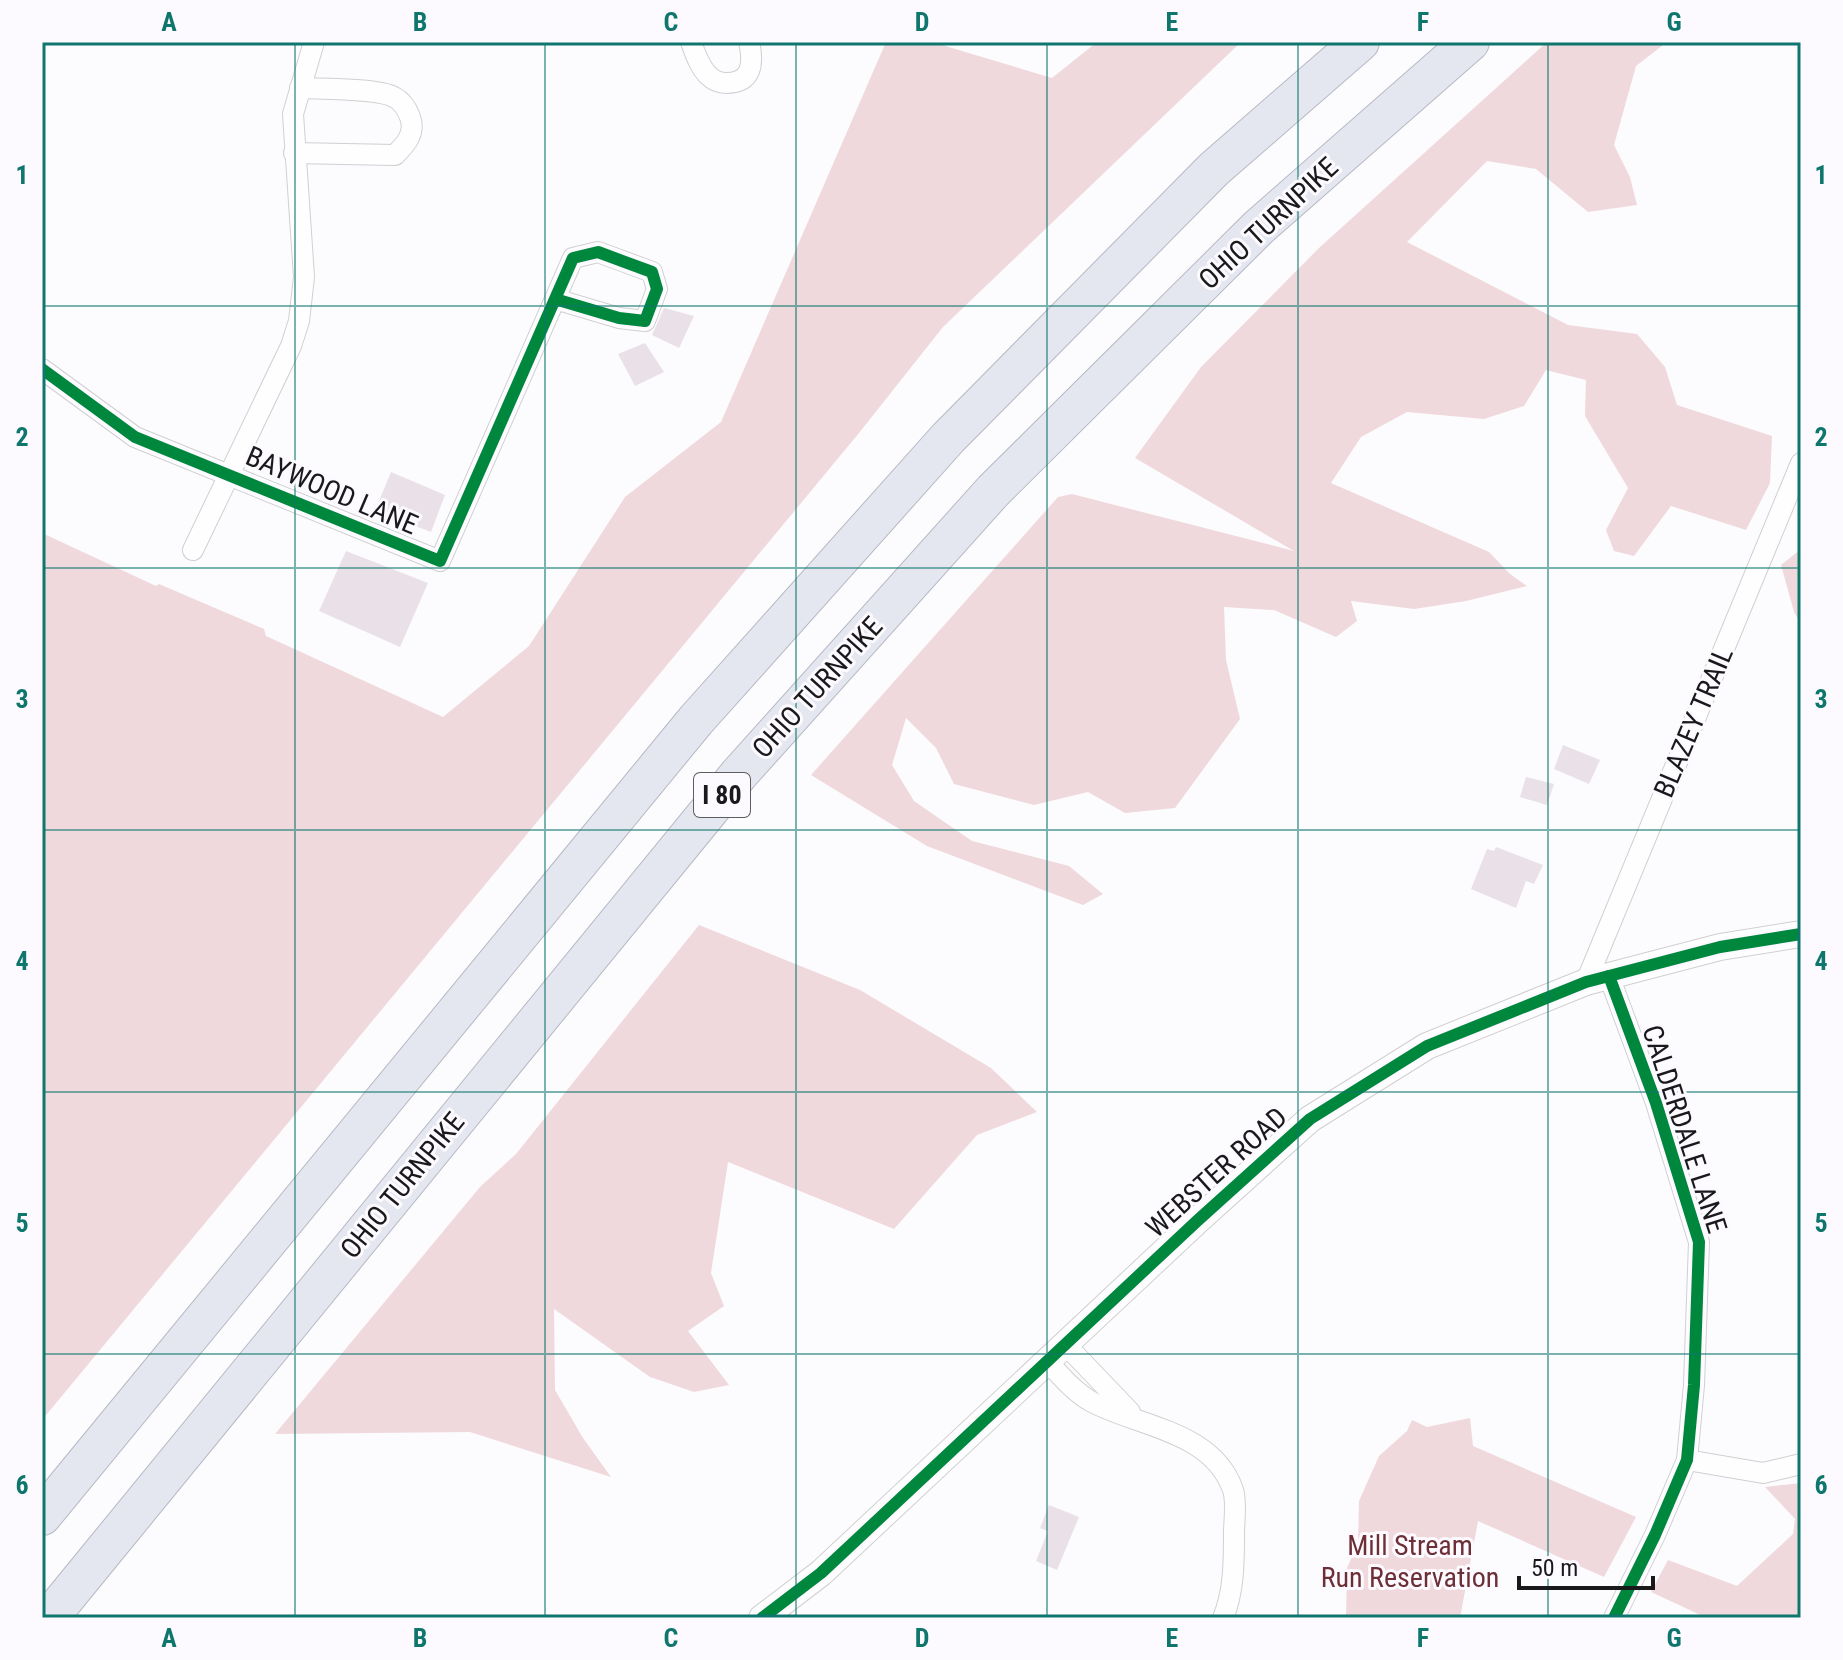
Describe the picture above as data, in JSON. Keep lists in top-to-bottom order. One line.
{"streets":{"highway":["OHIO TURNPIKE","I 80"],"street":["BAYWOOD LANE","BLAZEY TRAIL","CALDERDALE LANE","WEBSTER ROAD"]},"crossings":[["BLAZEY TRAIL","CALDERDALE LANE"],["BLAZEY TRAIL","WEBSTER ROAD"],["CALDERDALE LANE","WEBSTER ROAD"]],"parks":["Mill Stream Run Reservation"],"scale_bar":"50 m","grid":{"columns":["A","B","C","D","E","F","G"],"rows":["1","2","3","4","5","6"]}}
